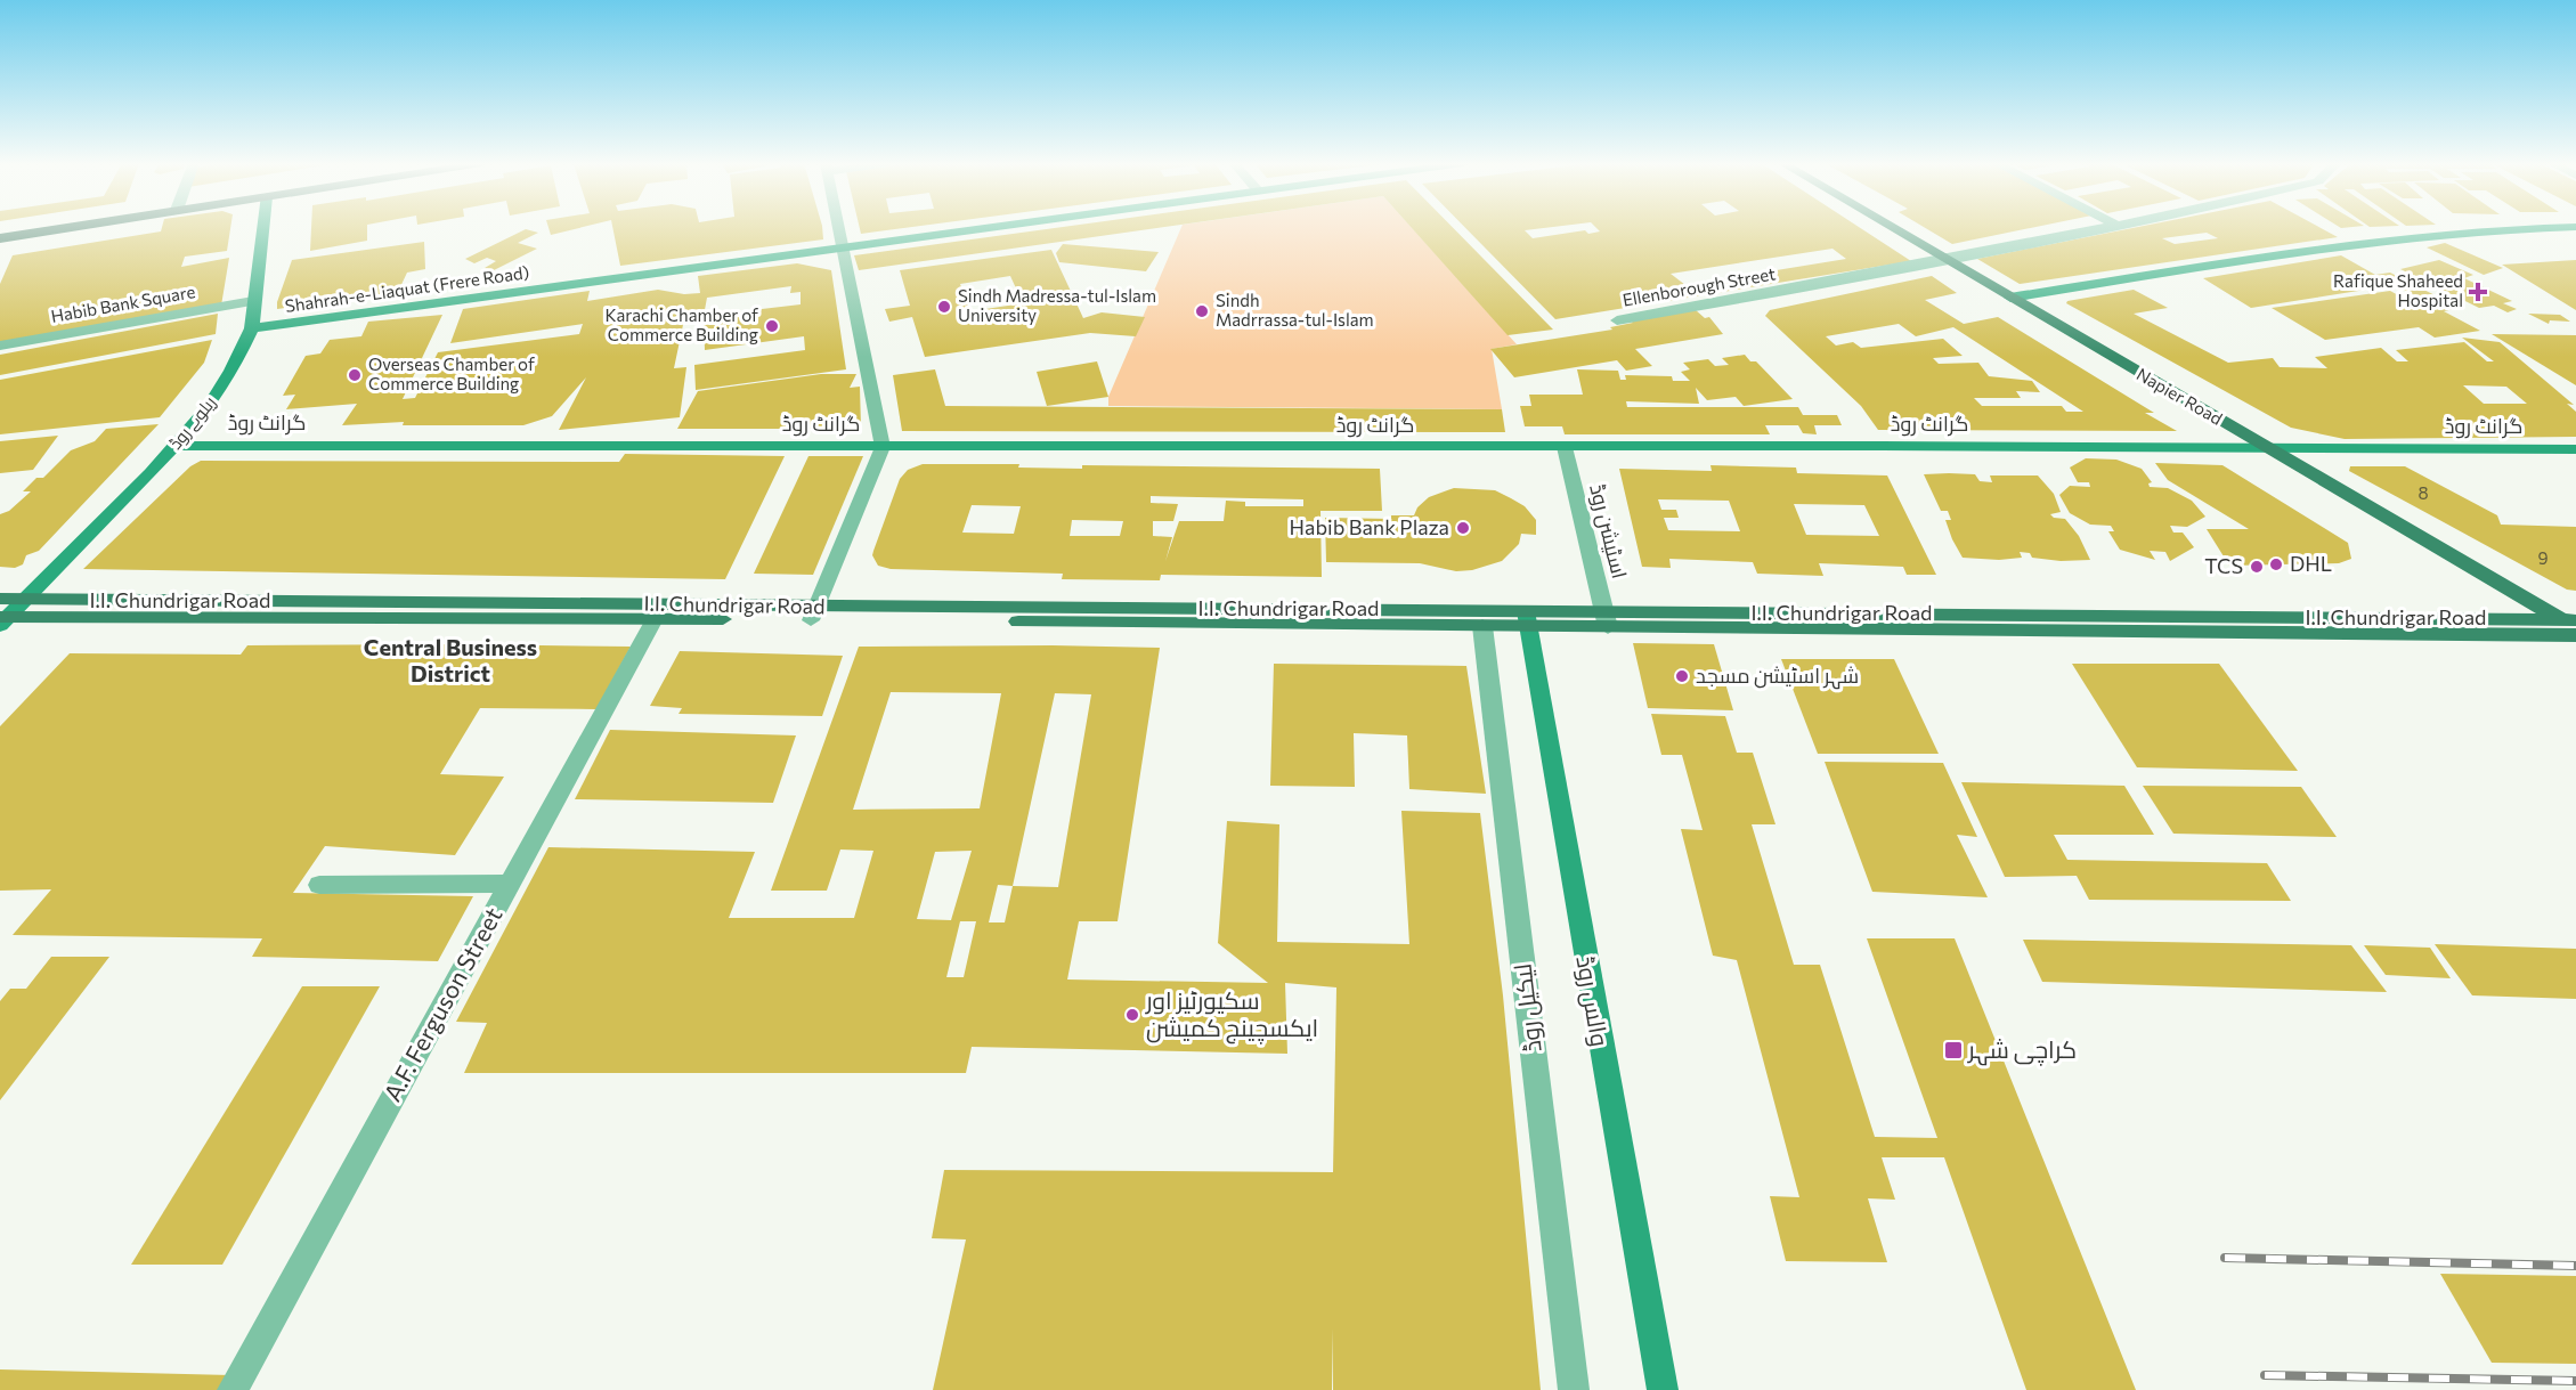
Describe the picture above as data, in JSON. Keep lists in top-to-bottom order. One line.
{"streets":{"main road":["Napier Road","I.I. Chundrigar Road"],"street":["Ellenborough Street","Shahrah-e-Liaquat (Frere Road)","Habib Bank Square","ریلوے روڈ","گرانٹ روڈ","اسٹیشن روڈ","والس روڈ","A.F. Ferguson Street","لیکیل روڈ"]},"crossings":[["Ellenborough Street","Napier Road"],["Shahrah-e-Liaquat (Frere Road)","ریلوے روڈ"],["Habib Bank Square","ریلوے روڈ"],["Napier Road","گرانٹ روڈ"],["Napier Road","I.I. Chundrigar Road"],["ریلوے روڈ","گرانٹ روڈ"],["ریلوے روڈ","I.I. Chundrigar Road"],["گرانٹ روڈ","اسٹیشن روڈ"],["اسٹیشن روڈ","I.I. Chundrigar Road"],["I.I. Chundrigar Road","والس روڈ"],["I.I. Chundrigar Road","A.F. Ferguson Street"],["I.I. Chundrigar Road","لیکیل روڈ"]],"districts":["Central Business District"],"places":{"health":["Rafique Shaheed Hospital"],"other":["Sindh Madressa-tul-Islam University","Sindh Madrrassa-tul-Islam","Karachi Chamber of Commerce Building","Overseas Chamber of Commerce Building","Habib Bank Plaza","DHL","TCS","شہر اسٹیشن مسجد","سکیورٹیز اور ایکسچینج کمیشن"],"transit":["کراچی شہر"]},"house_numbers":["8","9"]}
